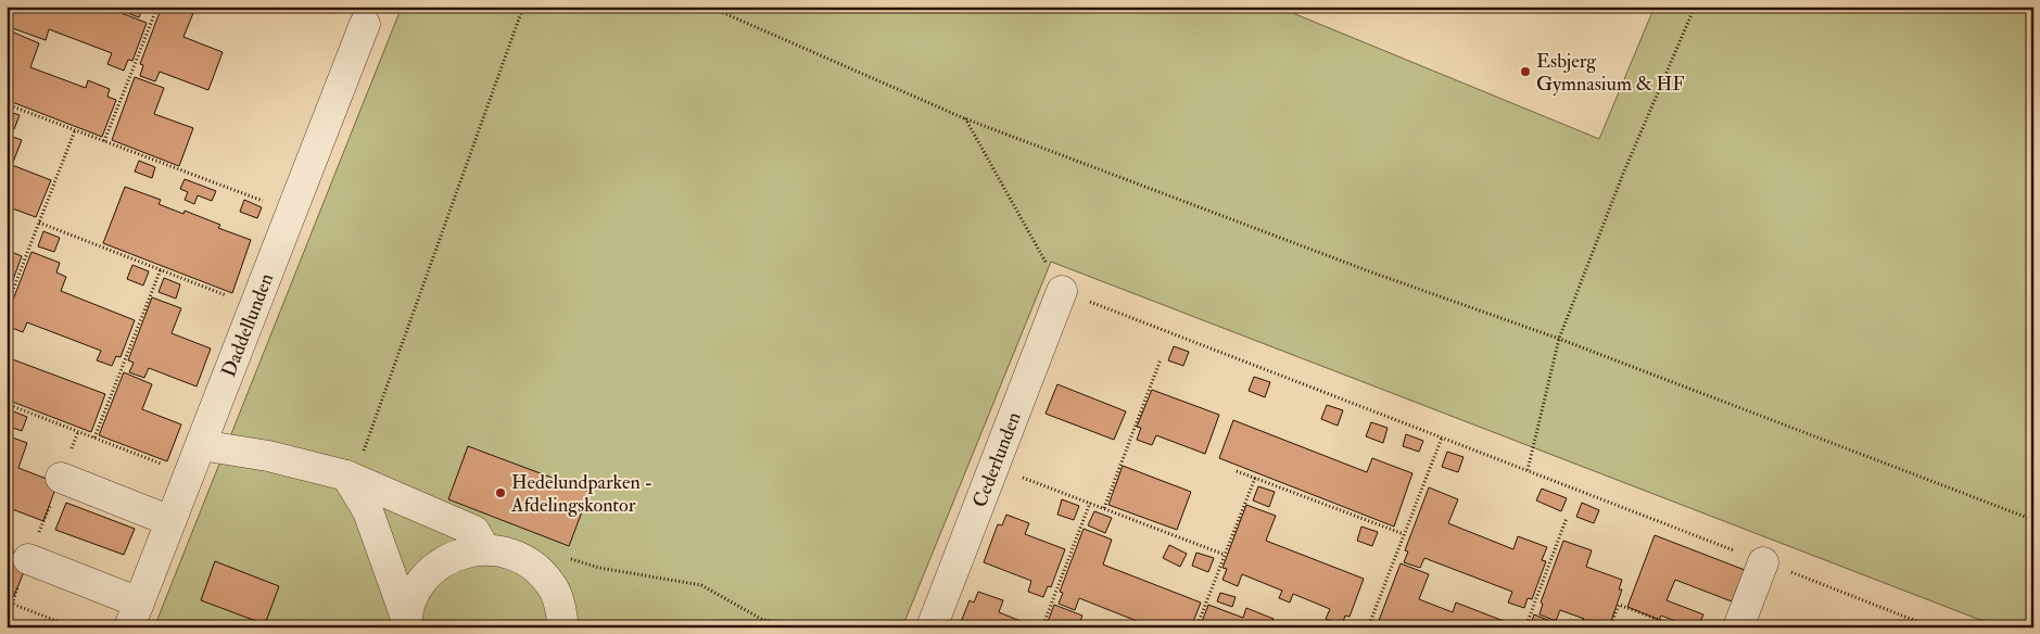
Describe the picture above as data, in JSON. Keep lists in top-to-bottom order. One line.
{"streets":{"street":["Daddellunden","Cederlunden"]},"places":["Esbjerg Gymnasium & HF","Hedelundparken - Afdelingskontor"]}
